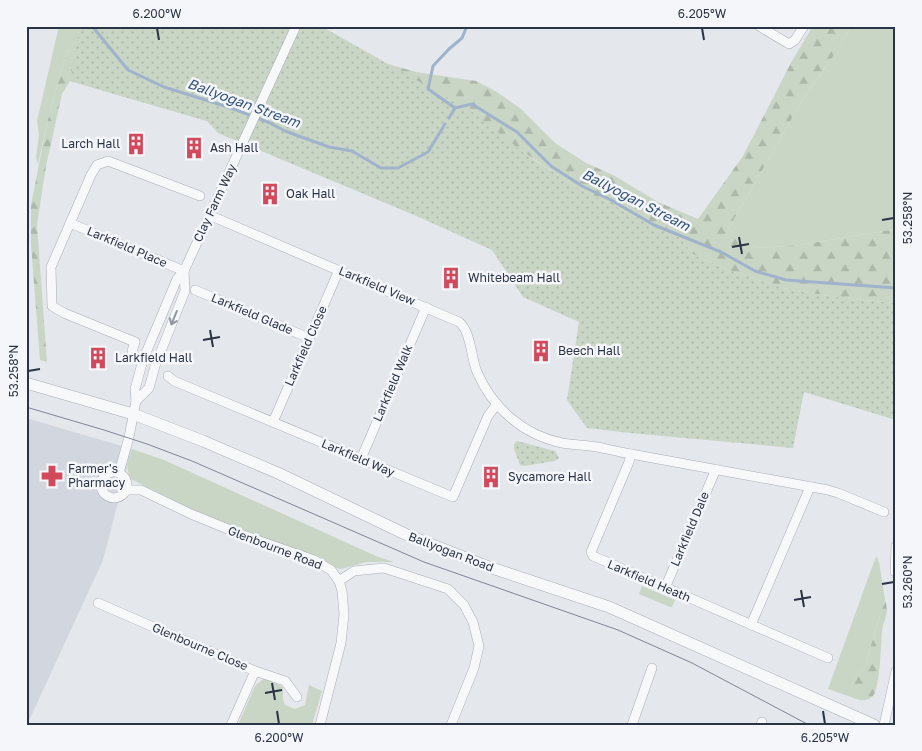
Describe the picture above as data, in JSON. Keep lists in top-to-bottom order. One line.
{"streets":{"street":["Clay Farm Way","Larkfield Place","Larkfield View","Larkfield Glade","Larkfield Close","Larkfield Walk","Larkfield Way","Larkfield Dale","Glenbourne Road","Ballyogan Road","Larkfield Heath","Glenbourne Close"]},"crossings":[["Clay Farm Way","Larkfield Place"],["Clay Farm Way","Larkfield View"],["Clay Farm Way","Ballyogan Road"],["Larkfield View","Larkfield Close"],["Larkfield View","Larkfield Walk"],["Larkfield View","Larkfield Way"],["Larkfield Glade","Larkfield Close"],["Larkfield Close","Larkfield Way"],["Larkfield Walk","Larkfield Way"],["Larkfield Dale","Larkfield Heath"]],"water":["Ballyogan Stream"],"places":{"building":["Larch Hall","Ash Hall","Oak Hall","Whitebeam Hall","Beech Hall","Larkfield Hall","Sycamore Hall"],"pharmacy":["Farmer's Pharmacy"]},"coordinates":["6.200°W","6.205°W","53.258°N","53.260°N"]}
